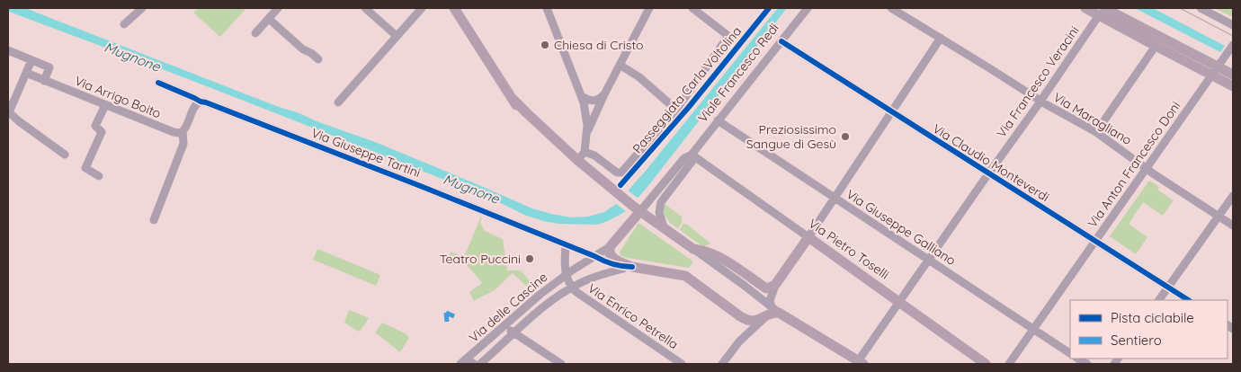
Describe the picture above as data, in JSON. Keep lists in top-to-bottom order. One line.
{"streets":{"main road":["Via Pietro Toselli"],"street":["Viale Francesco Redi","Via Francesco Veracini","Via Arrigo Boito","Via Maragliano","Via Giuseppe Tartini","Via Claudio Monteverdi","Via Anton Francesco Doni","Via Giuseppe Galliano","Via delle Cascine","Via Enrico Petrella"],"cycle path":["Passeggiata Carla Voltolina"]},"crossings":[["Viale Francesco Redi","Via Claudio Monteverdi"],["Viale Francesco Redi","Via Giuseppe Galliano"],["Viale Francesco Redi","Via Pietro Toselli"],["Via Francesco Veracini","Via Maragliano"],["Via Francesco Veracini","Via Claudio Monteverdi"],["Via Francesco Veracini","Via Giuseppe Galliano"],["Via Francesco Veracini","Via Pietro Toselli"],["Via Maragliano","Via Anton Francesco Doni"],["Via Giuseppe Tartini","Via delle Cascine"],["Via Claudio Monteverdi","Via Anton Francesco Doni"],["Via Anton Francesco Doni","Via Giuseppe Galliano"],["Via delle Cascine","Via Enrico Petrella"]],"water":["Mugnone"],"places":["Chiesa di Cristo","Preziosissimo Sangue di Gesù","Teatro Puccini"],"legend":["Pista ciclabile","Sentiero"]}
